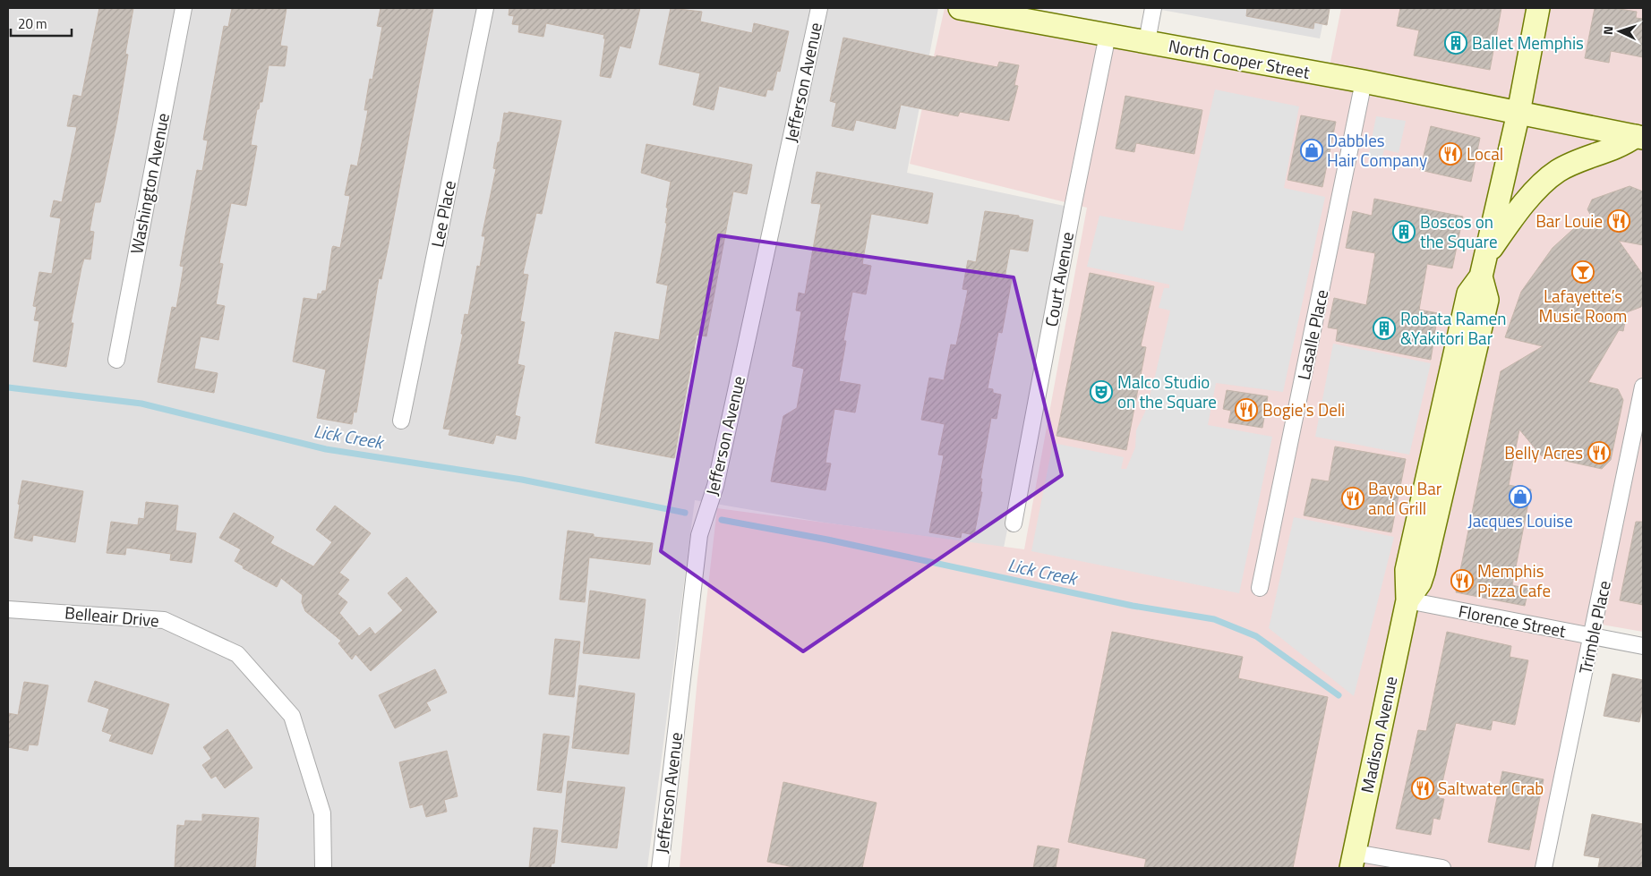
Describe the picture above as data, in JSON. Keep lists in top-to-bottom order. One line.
{"streets":{"street":["North Cooper Street","Jefferson Avenue","Washington Avenue","Lee Place","Court Avenue","Lasalle Place","Belleair Drive","Florence Street","Trimble Place","Madison Avenue"]},"crossings":[["North Cooper Street","Court Avenue"],["North Cooper Street","Lasalle Place"],["North Cooper Street","Madison Avenue"],["Florence Street","Trimble Place"],["Florence Street","Madison Avenue"]],"water":["Lick Creek"],"places":{"building":["Ballet Memphis","Boscos on the Square","Robata Ramen &Yakitori Bar"],"shop":["Dabbles Hair Company","Jacques Louise"],"restaurant":["Local","Bar Louie","Bogie's Deli","Belly Acres","Bayou Bar and Grill","Memphis Pizza Cafe","Saltwater Crab"],"bar":["Lafayette’s Music Room"],"theatre":["Malco Studio on the Square"]},"scale_bar":"20 m","north":"left"}
